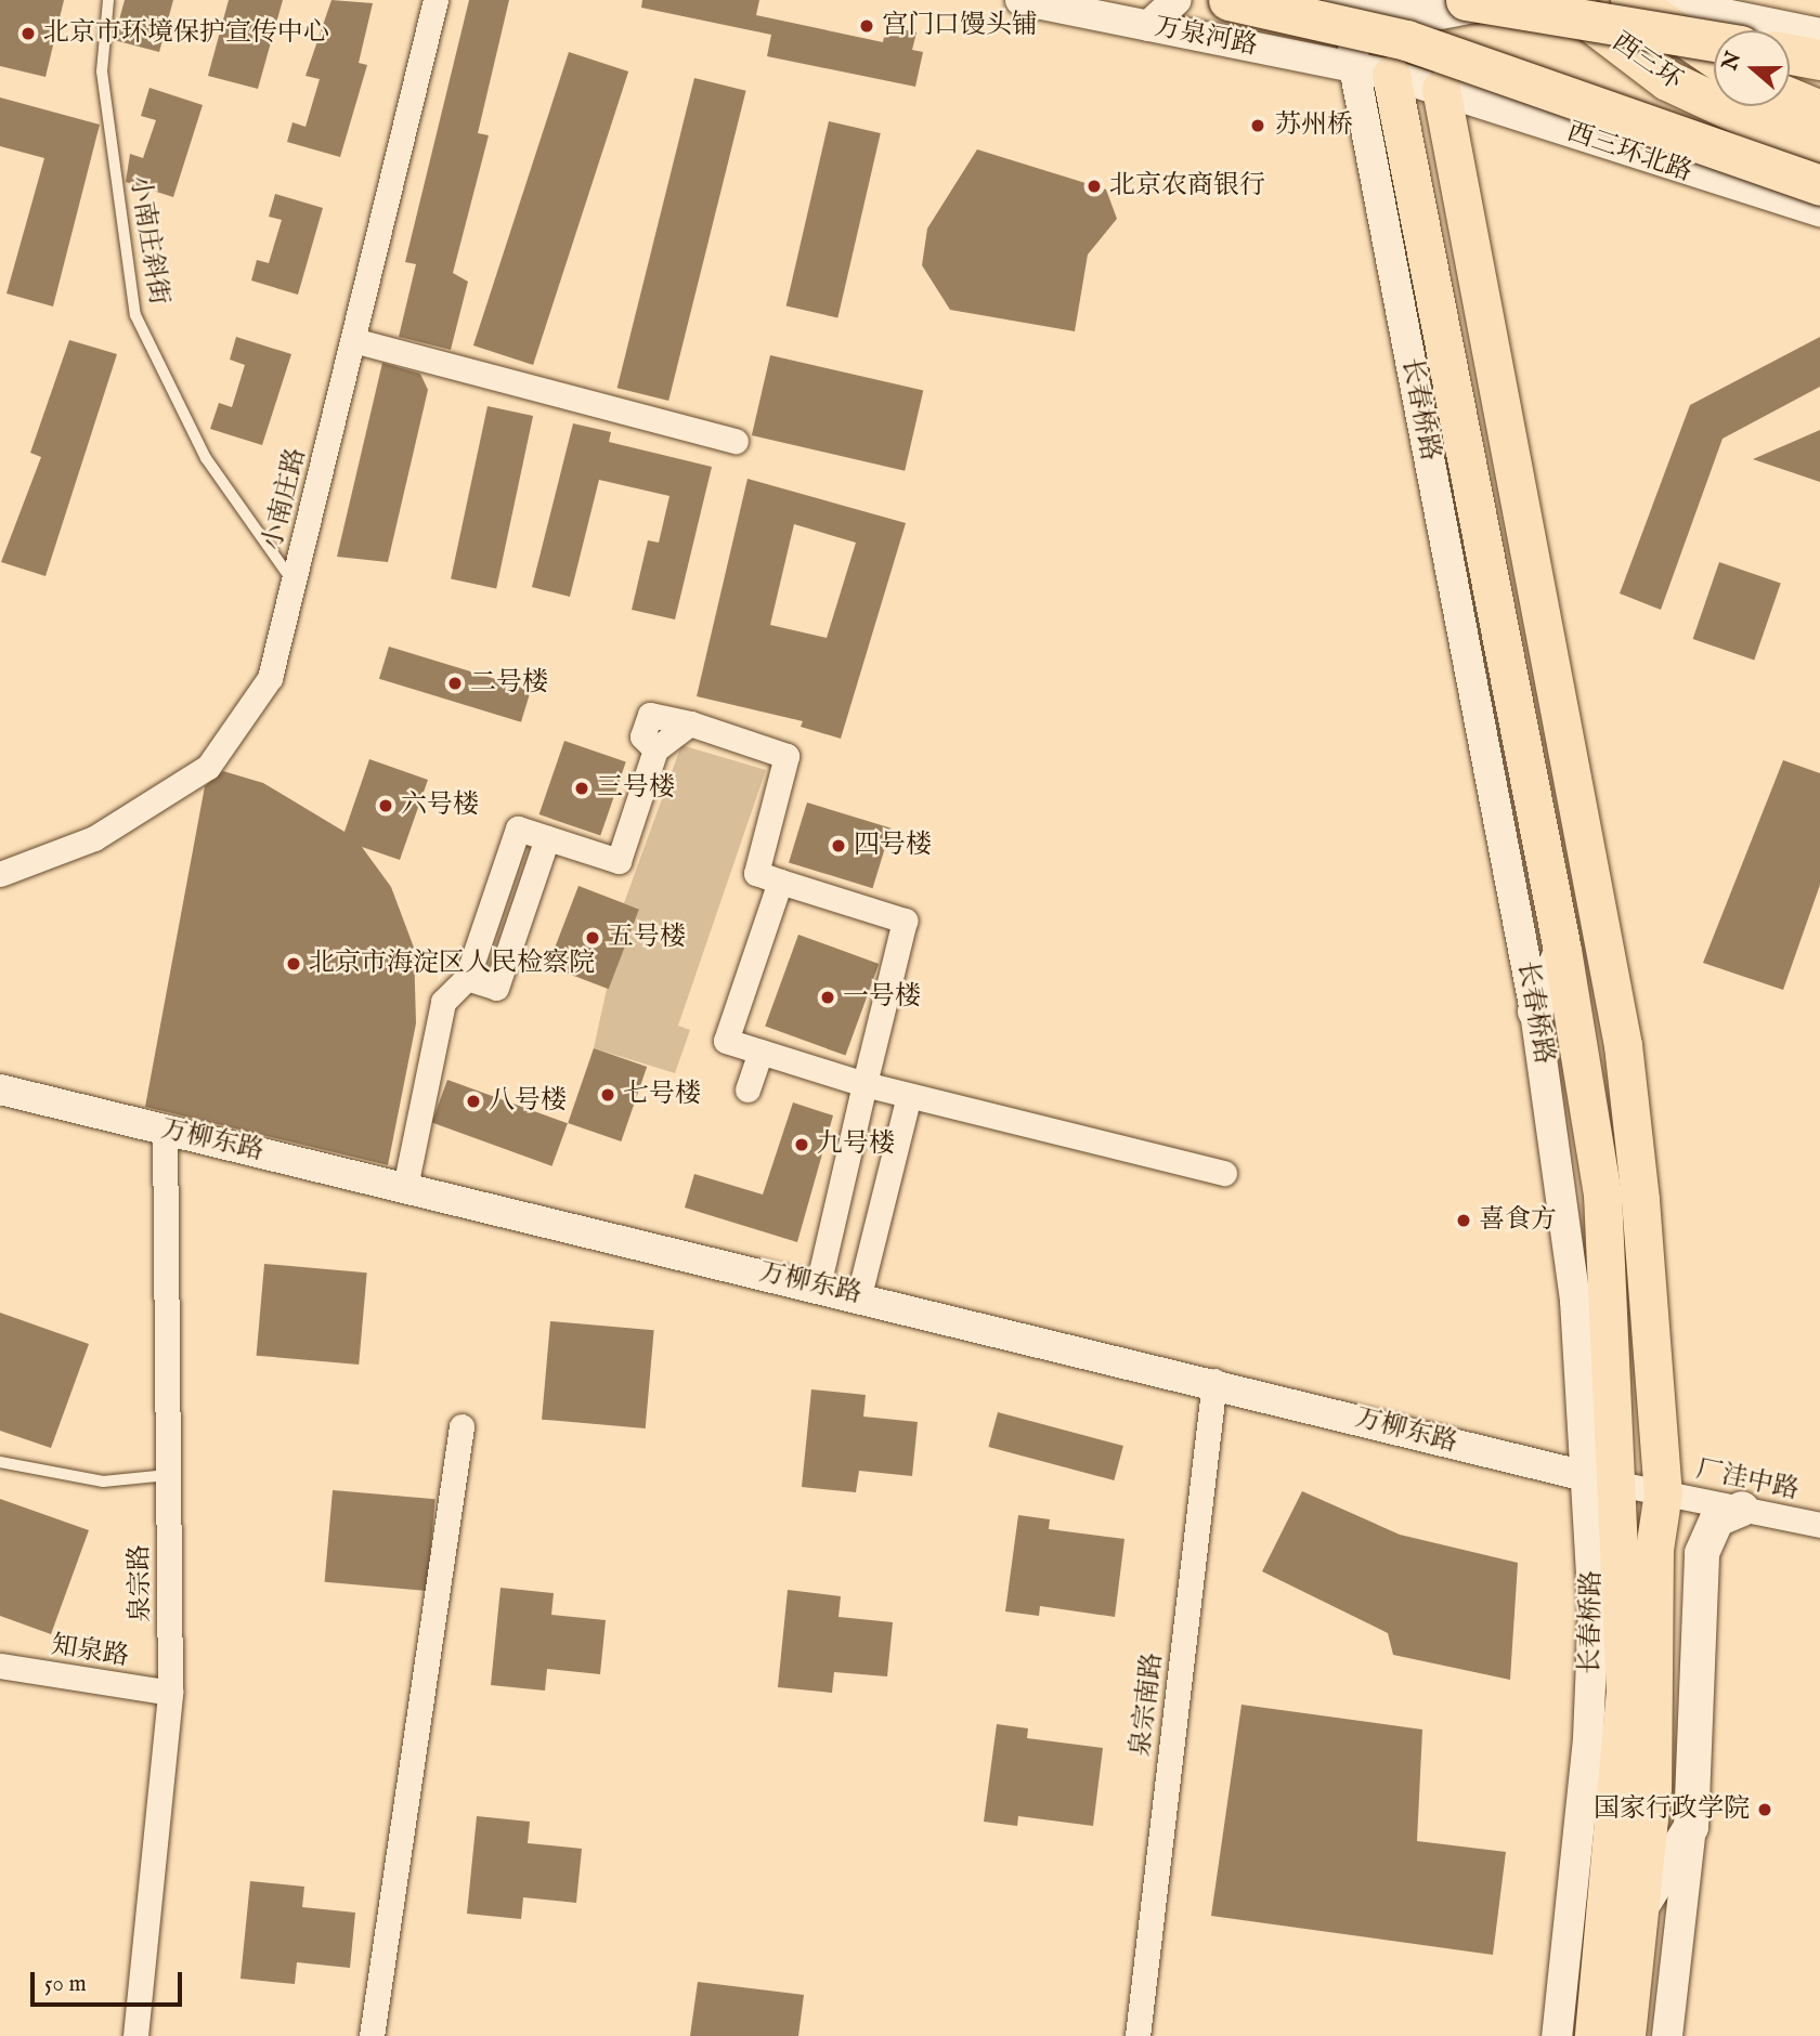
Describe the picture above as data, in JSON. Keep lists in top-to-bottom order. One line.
{"streets":{"highway":["西三环"],"main road":["长春桥路"],"street":["万泉河路","西三环北路","小南庄路","万柳东路","厂洼中路","泉宗路","知泉路","泉宗南路"],"lane":["小南庄斜街"]},"crossings":[["万泉河路","西三环北路"],["万泉河路","长春桥路"],["西三环北路","长春桥路"],["小南庄斜街","小南庄路"],["长春桥路","万柳东路"],["长春桥路","厂洼中路"],["万柳东路","厂洼中路"],["万柳东路","泉宗路"],["万柳东路","泉宗南路"],["泉宗路","知泉路"]],"places":["宫门口馒头铺","北京市环境保护宣传中心","苏州桥","北京农商银行","二号楼","三号楼","六号楼","四号楼","五号楼","北京市海淀区人民检察院","一号楼","七号楼","八号楼","九号楼","喜食方","国家行政学院"],"scale_bar":"50 m","north":"left"}
